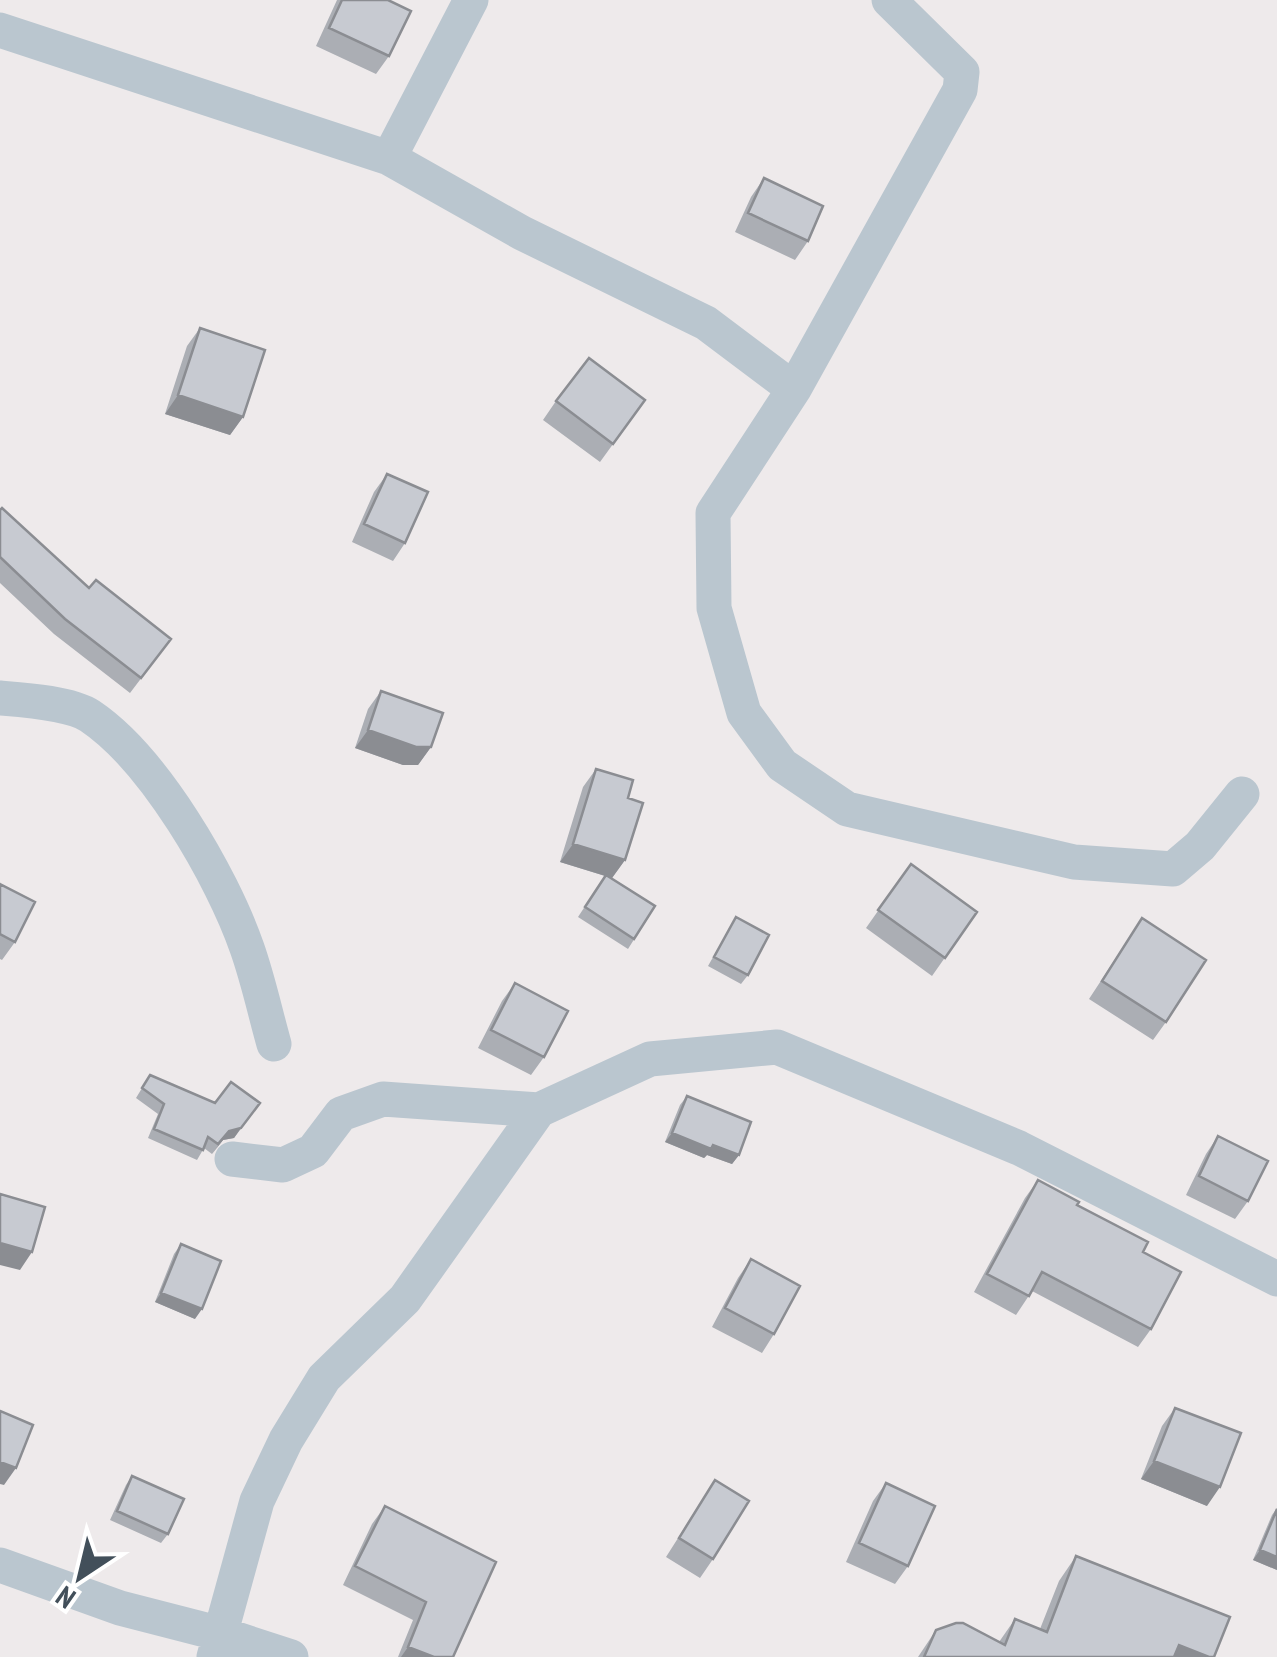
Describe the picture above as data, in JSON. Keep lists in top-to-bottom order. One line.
{"north":"bottom left"}
